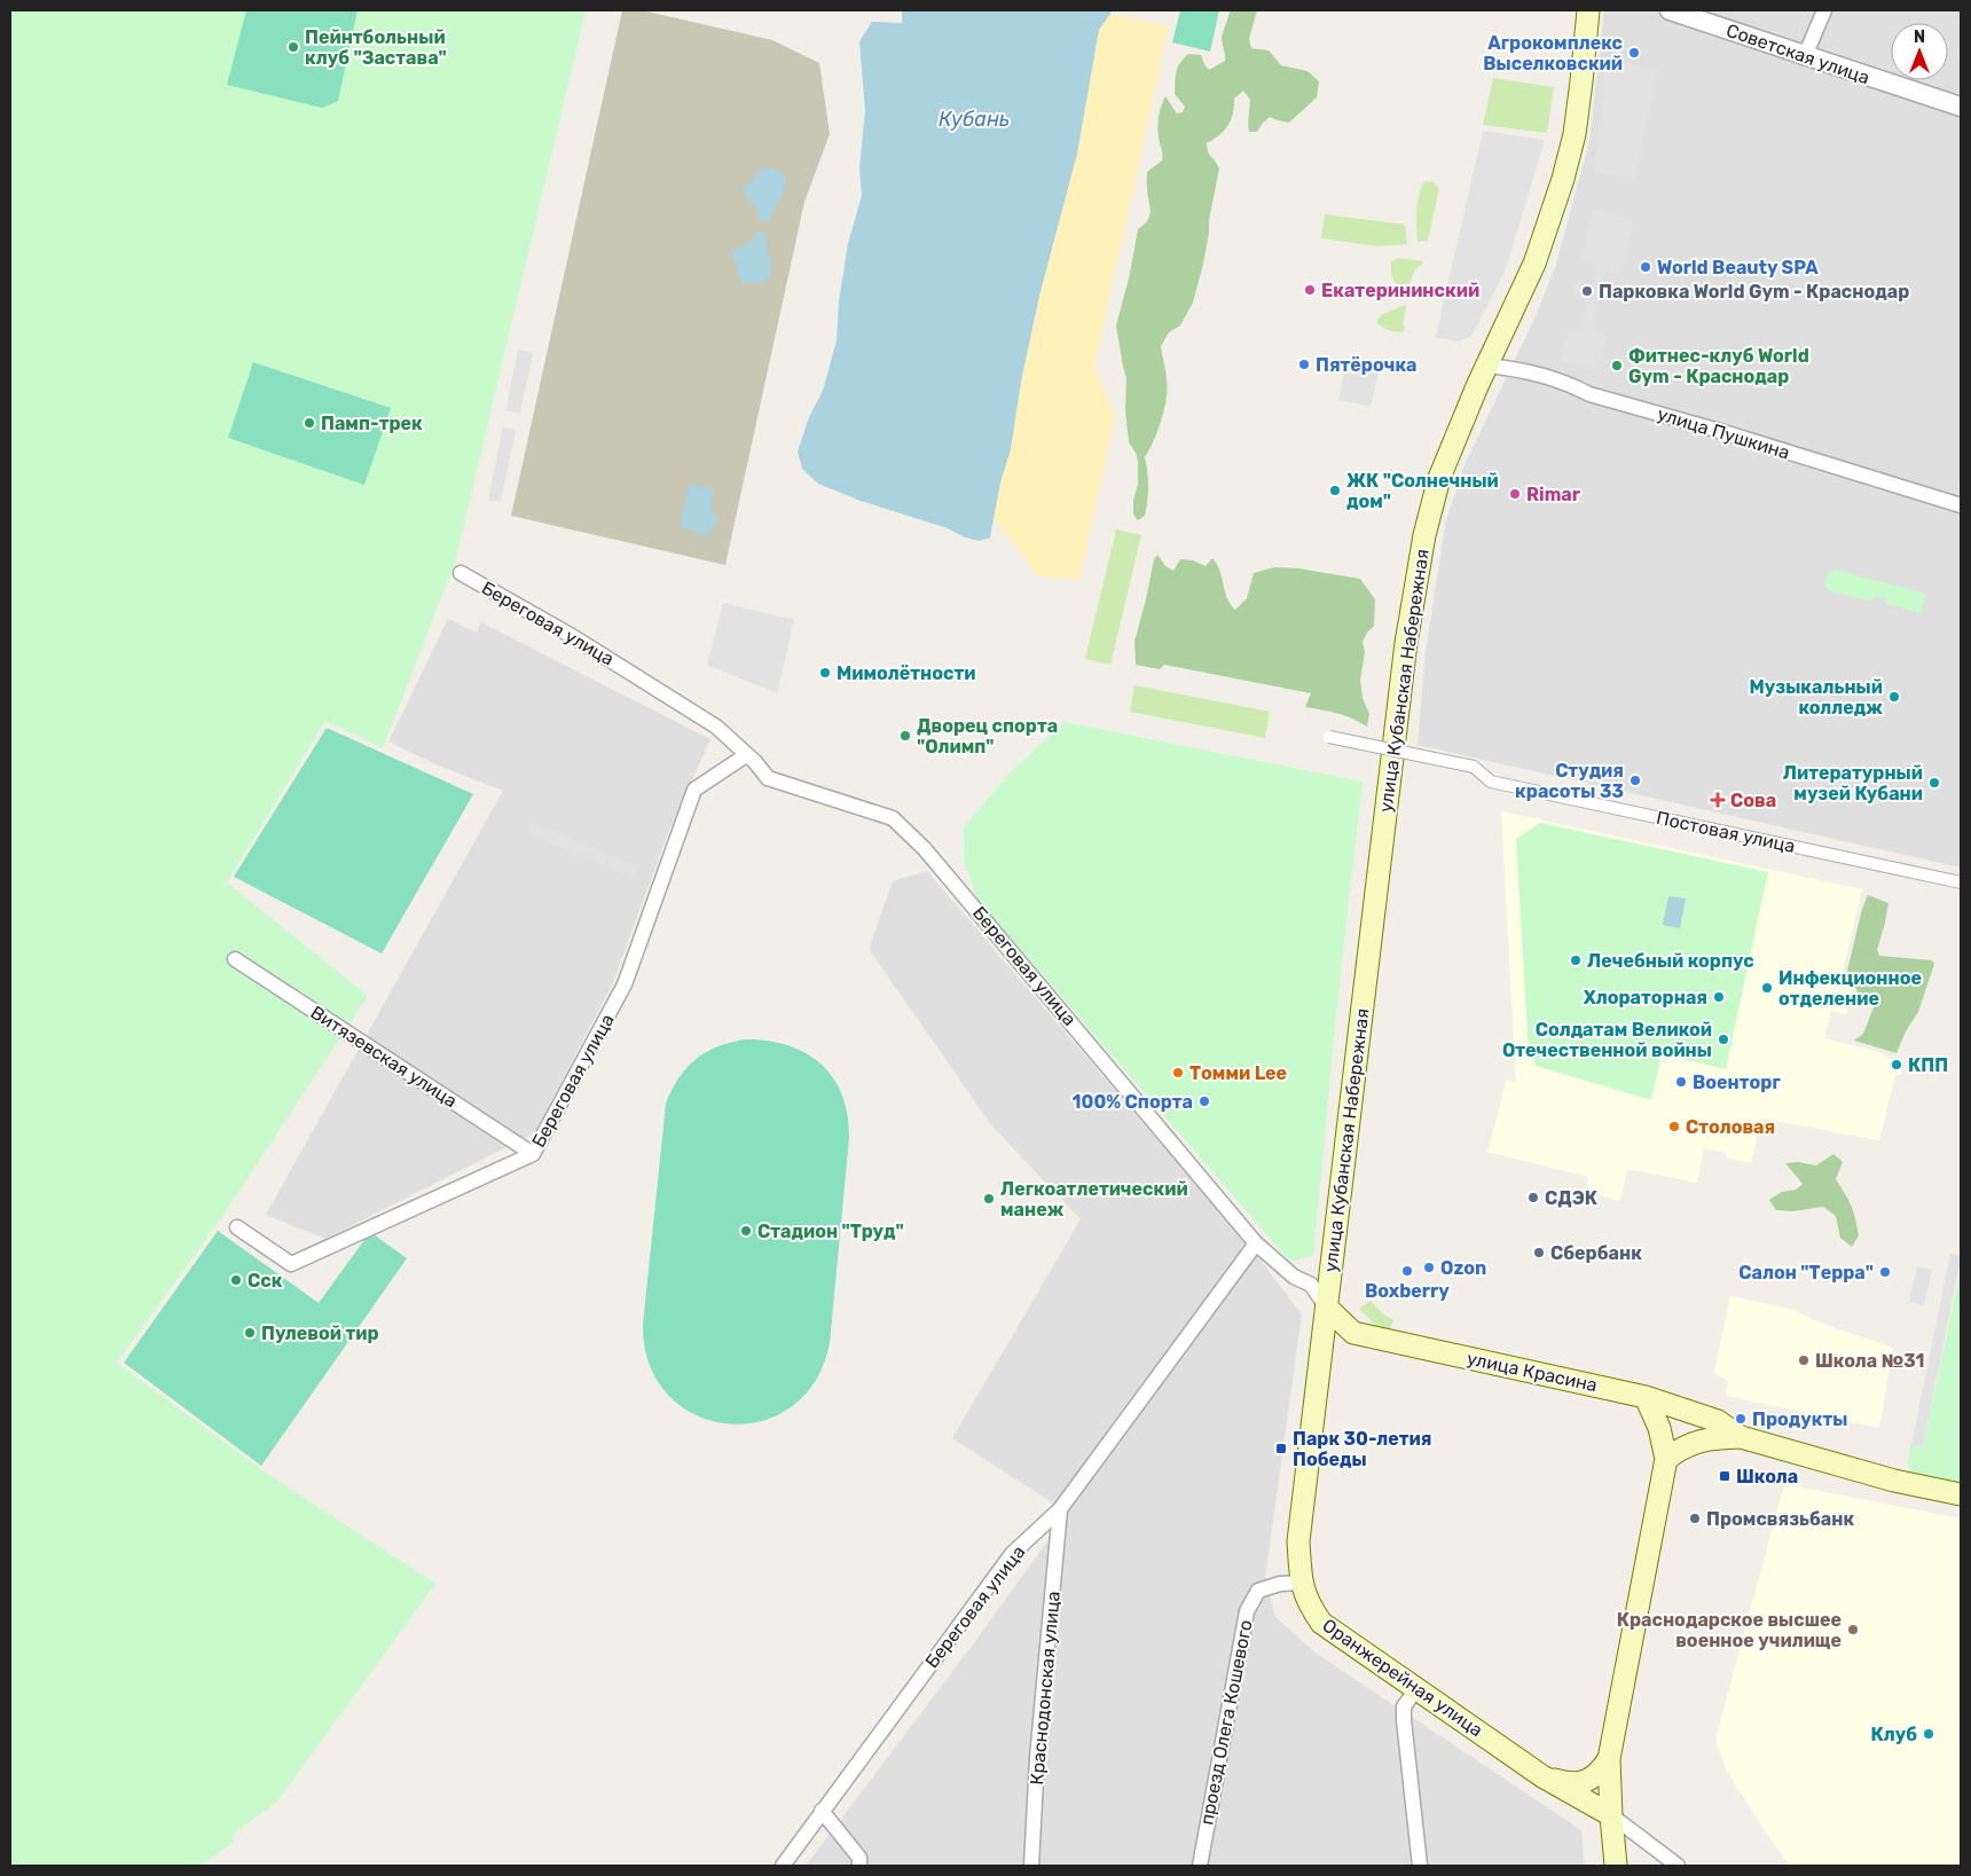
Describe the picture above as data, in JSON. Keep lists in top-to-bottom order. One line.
{"streets":{"main road":["улица Кубанская Набережная","улица Красина","Оранжерейная улица"],"street":["Советская улица","улица Пушкина","Береговая улица","Постовая улица","Витязевская улица","Краснодонская улица","проезд Олега Кошевого"]},"crossings":[["улица Пушкина","улица Кубанская Набережная"],["Береговая улица","улица Кубанская Набережная"],["Береговая улица","Витязевская улица"],["Береговая улица","улица Красина"],["Береговая улица","Оранжерейная улица"],["Береговая улица","Краснодонская улица"],["улица Кубанская Набережная","улица Красина"],["улица Кубанская Набережная","Оранжерейная улица"],["улица Красина","Оранжерейная улица"],["Оранжерейная улица","проезд Олега Кошевого"]],"water":["Кубань"],"places":{"other":["Пейнтбольный клуб \"Застава\"","Агрокомплекс Выселковский","World Beauty SPA","Екатерининский","Парковка World Gym - Краснодар","Пятёрочка","Фитнес-клуб World Gym - Краснодар","Памп-трек","ЖК \"Солнечный дом\"","Rimar","Мимолётности","Музыкальный колледж","Дворец спорта \"Олимп\"","Студия красоты 33","Литературный музей Кубани","Лечебный корпус","Инфекционное отделение","Хлораторная","Солдатам Великой Отечественной войны","КПП","Томми Lee","Военторг","100% Спорта","Столовая","СДЭК","Легкоатлетический манеж","Стадион \"Труд\"","Сбербанк","Ozon","Boxberry","Салон \"Терра\"","Сск","Пулевой тир","Школа №31","Продукты","Промсвязьбанк","Краснодарское высшее военное училище","Клуб"],"health":["Сова"],"transit":["Парк 30-летия Победы","Школа"]},"north":"top"}
